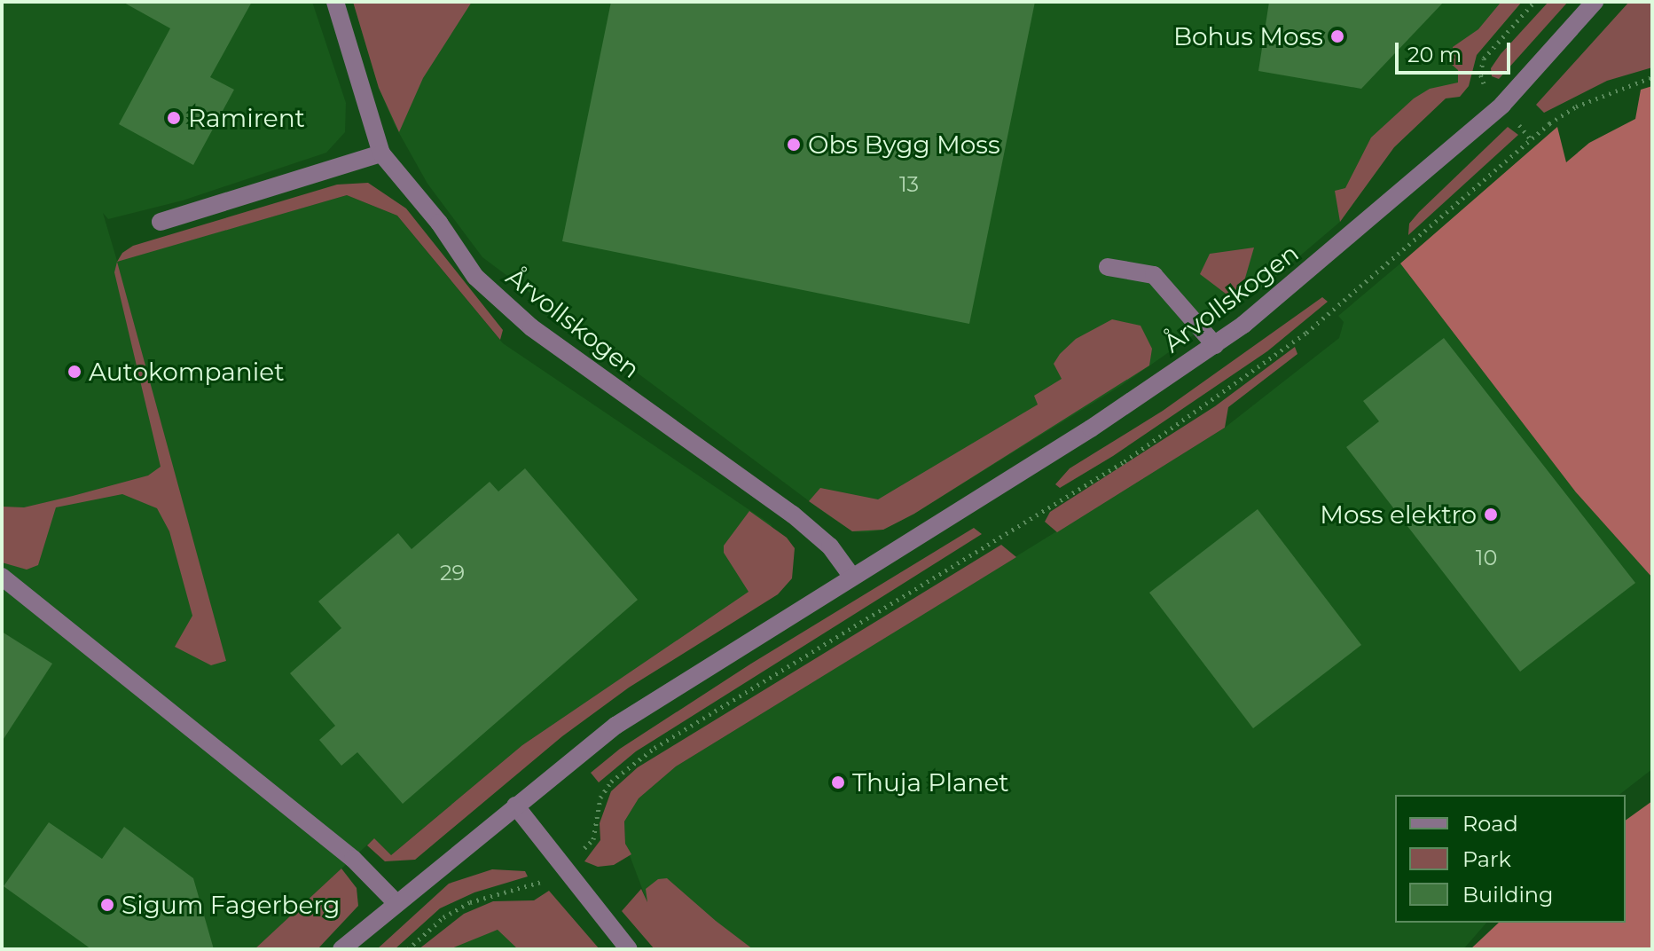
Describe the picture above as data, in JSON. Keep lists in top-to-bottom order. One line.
{"streets":{"street":["Årvollskogen"]},"places":["Bohus Moss","Ramirent","Obs Bygg Moss","Autokompaniet","Moss elektro","Thuja Planet","Sigum Fagerberg"],"house_numbers":["13","10","29"],"legend":["Road","Park","Building"],"scale_bar":"20 m"}
